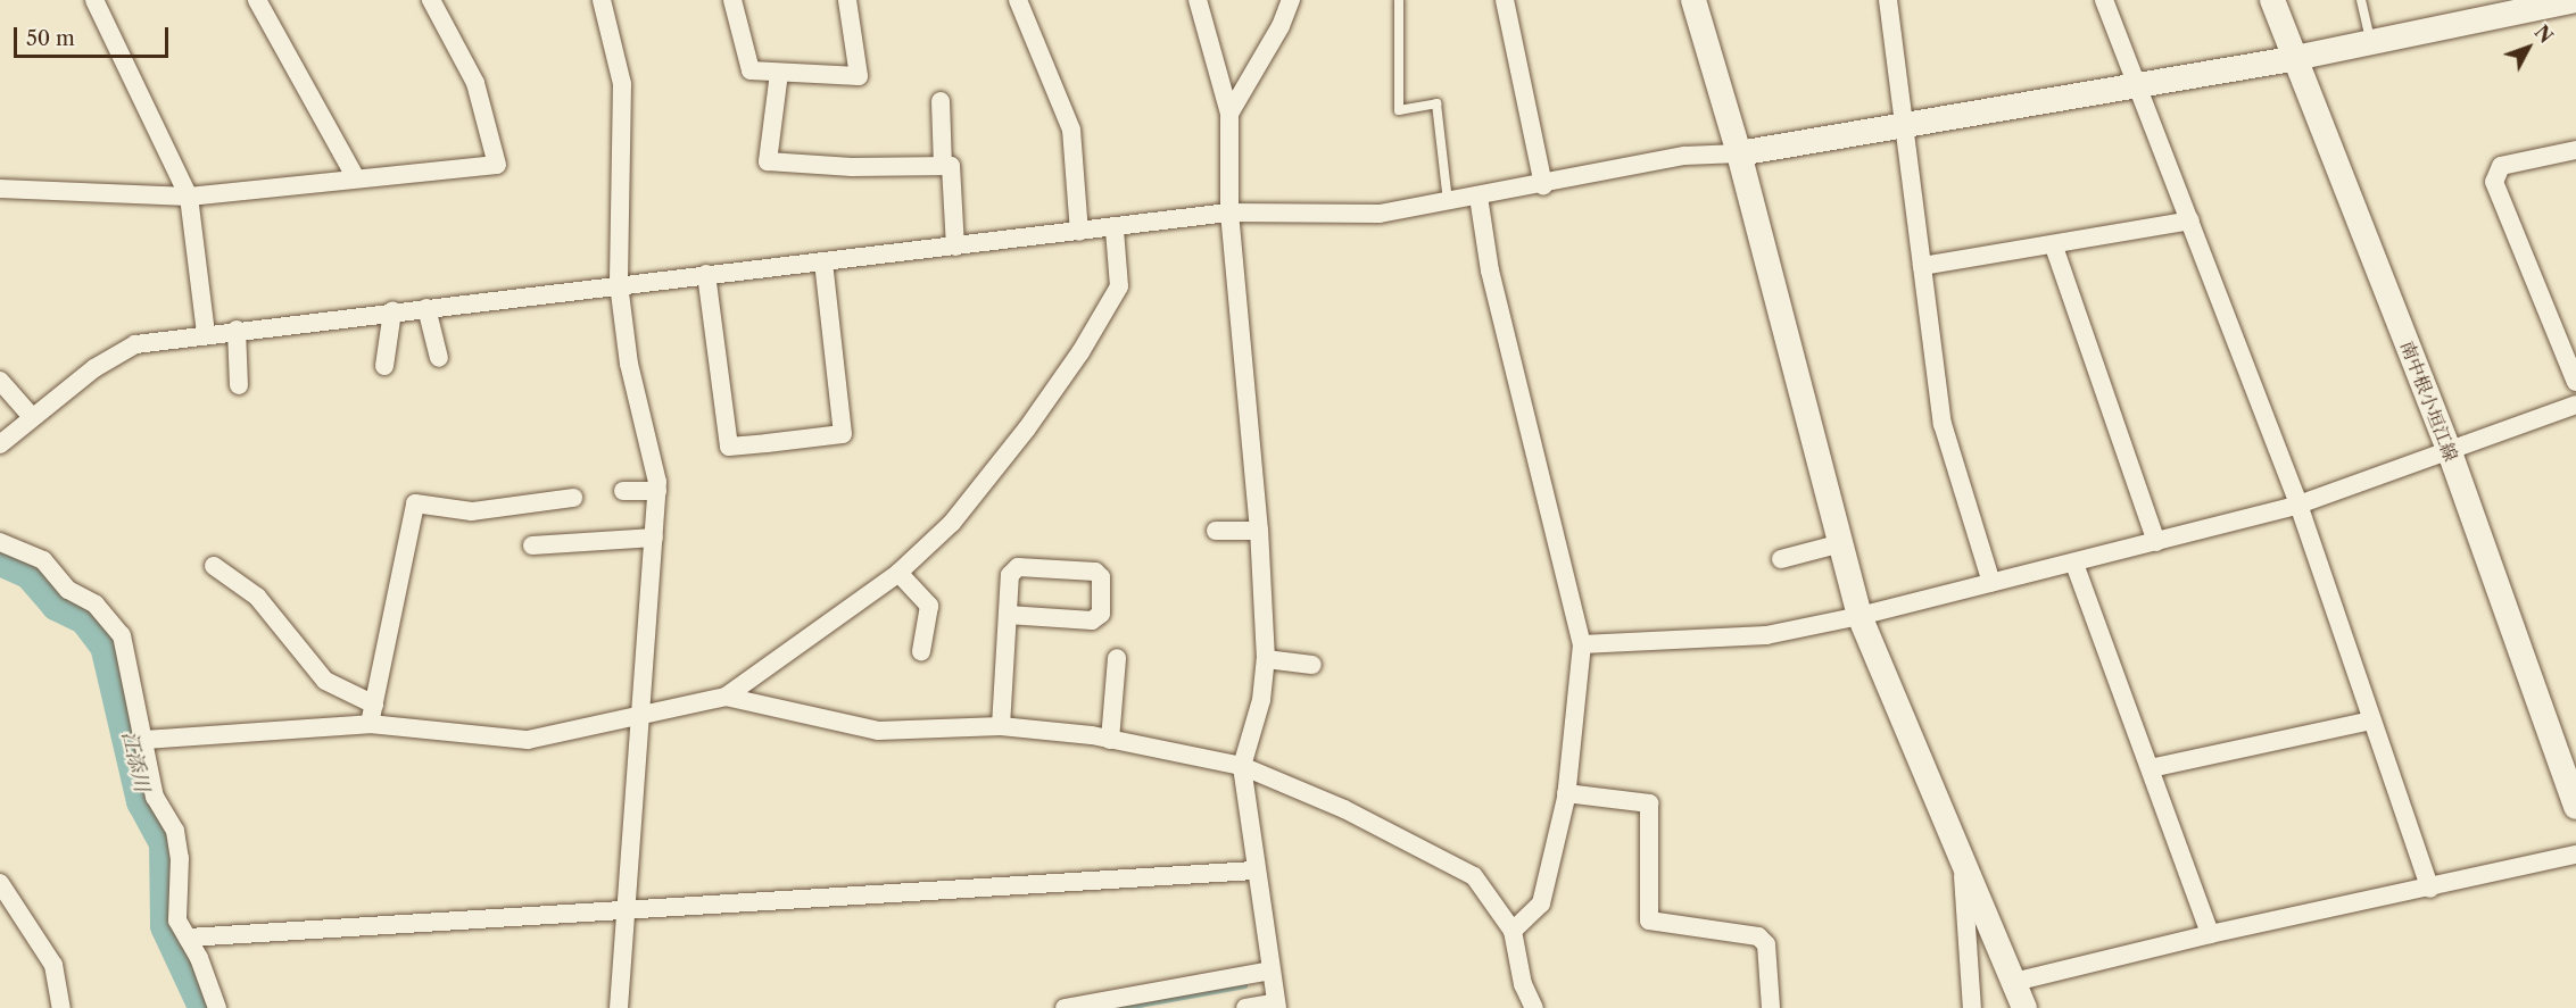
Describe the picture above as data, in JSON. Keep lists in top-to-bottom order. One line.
{"streets":{"street":["南中根小垣江線"]},"water":["江添川"],"scale_bar":"50 m","north":"top right"}
